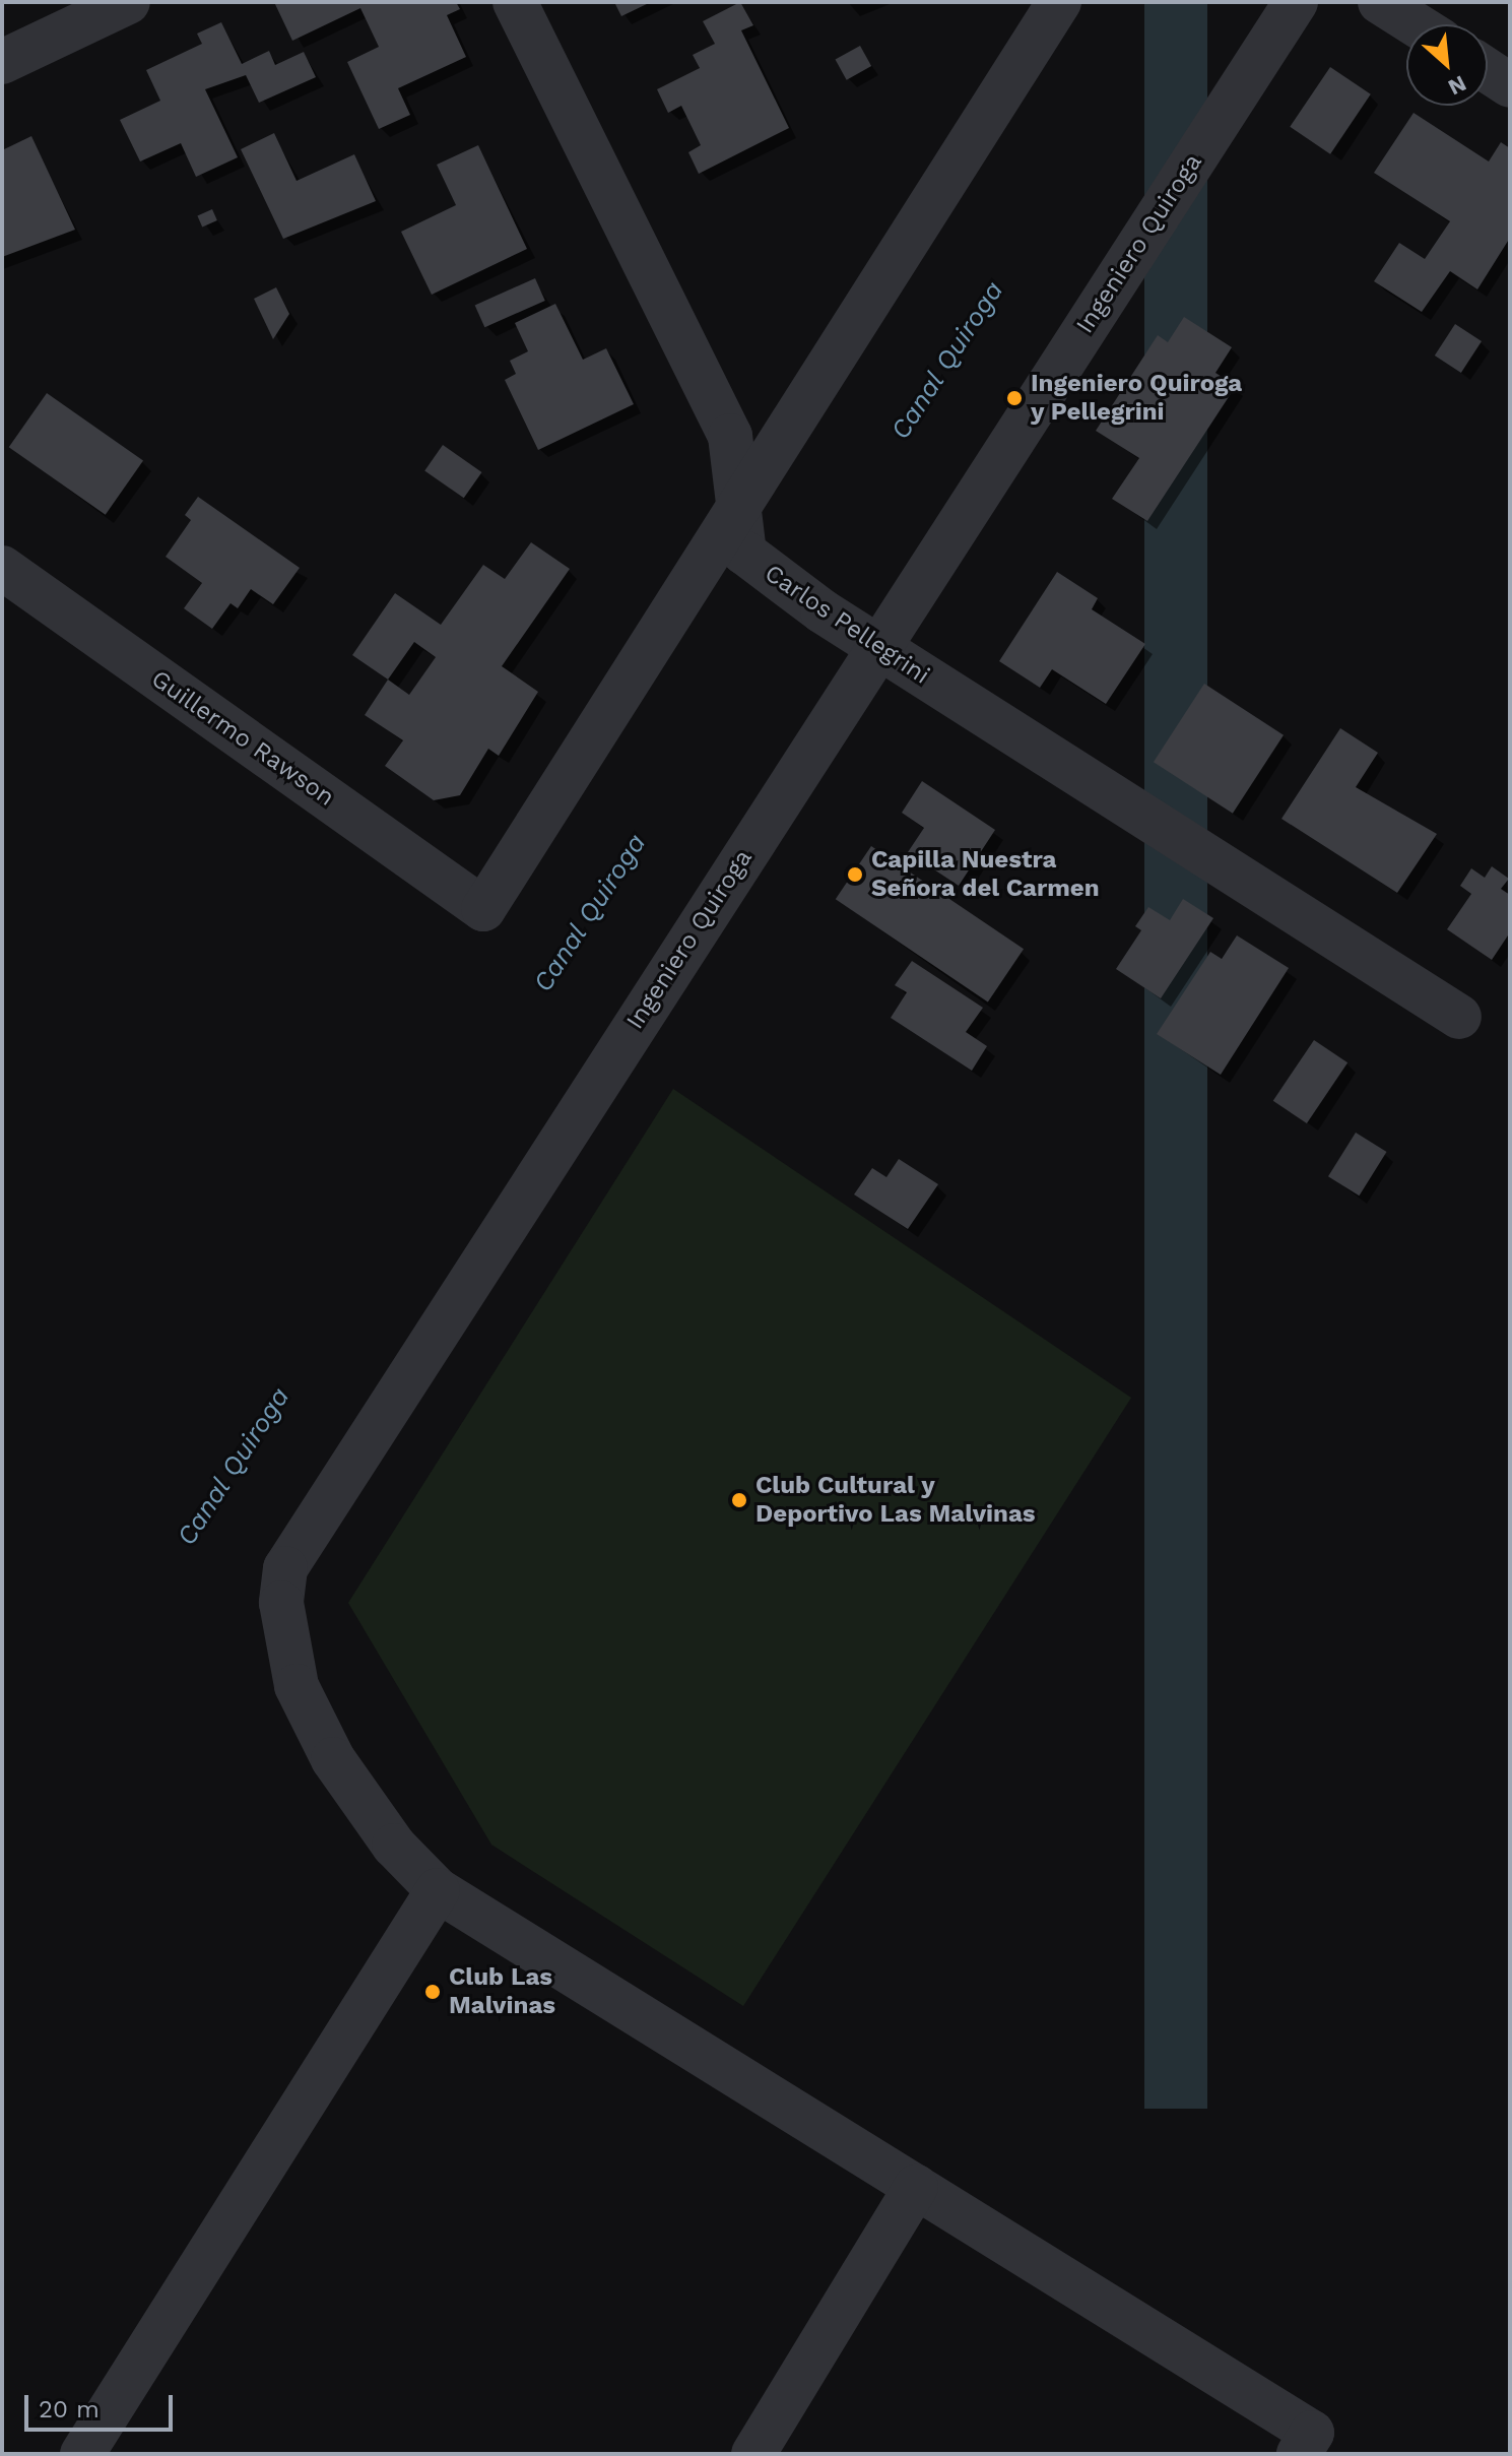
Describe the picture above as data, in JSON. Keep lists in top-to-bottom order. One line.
{"streets":{"street":["Ingeniero Quiroga","Carlos Pellegrini","Guillermo Rawson"]},"crossings":[["Ingeniero Quiroga","Carlos Pellegrini"],["Carlos Pellegrini","Guillermo Rawson"]],"water":["Canal Quiroga"],"places":["Ingeniero Quiroga y Pellegrini","Capilla Nuestra Señora del Carmen","Club Cultural y Deportivo Las Malvinas","Club Las Malvinas"],"scale_bar":"20 m","north":"bottom right"}
